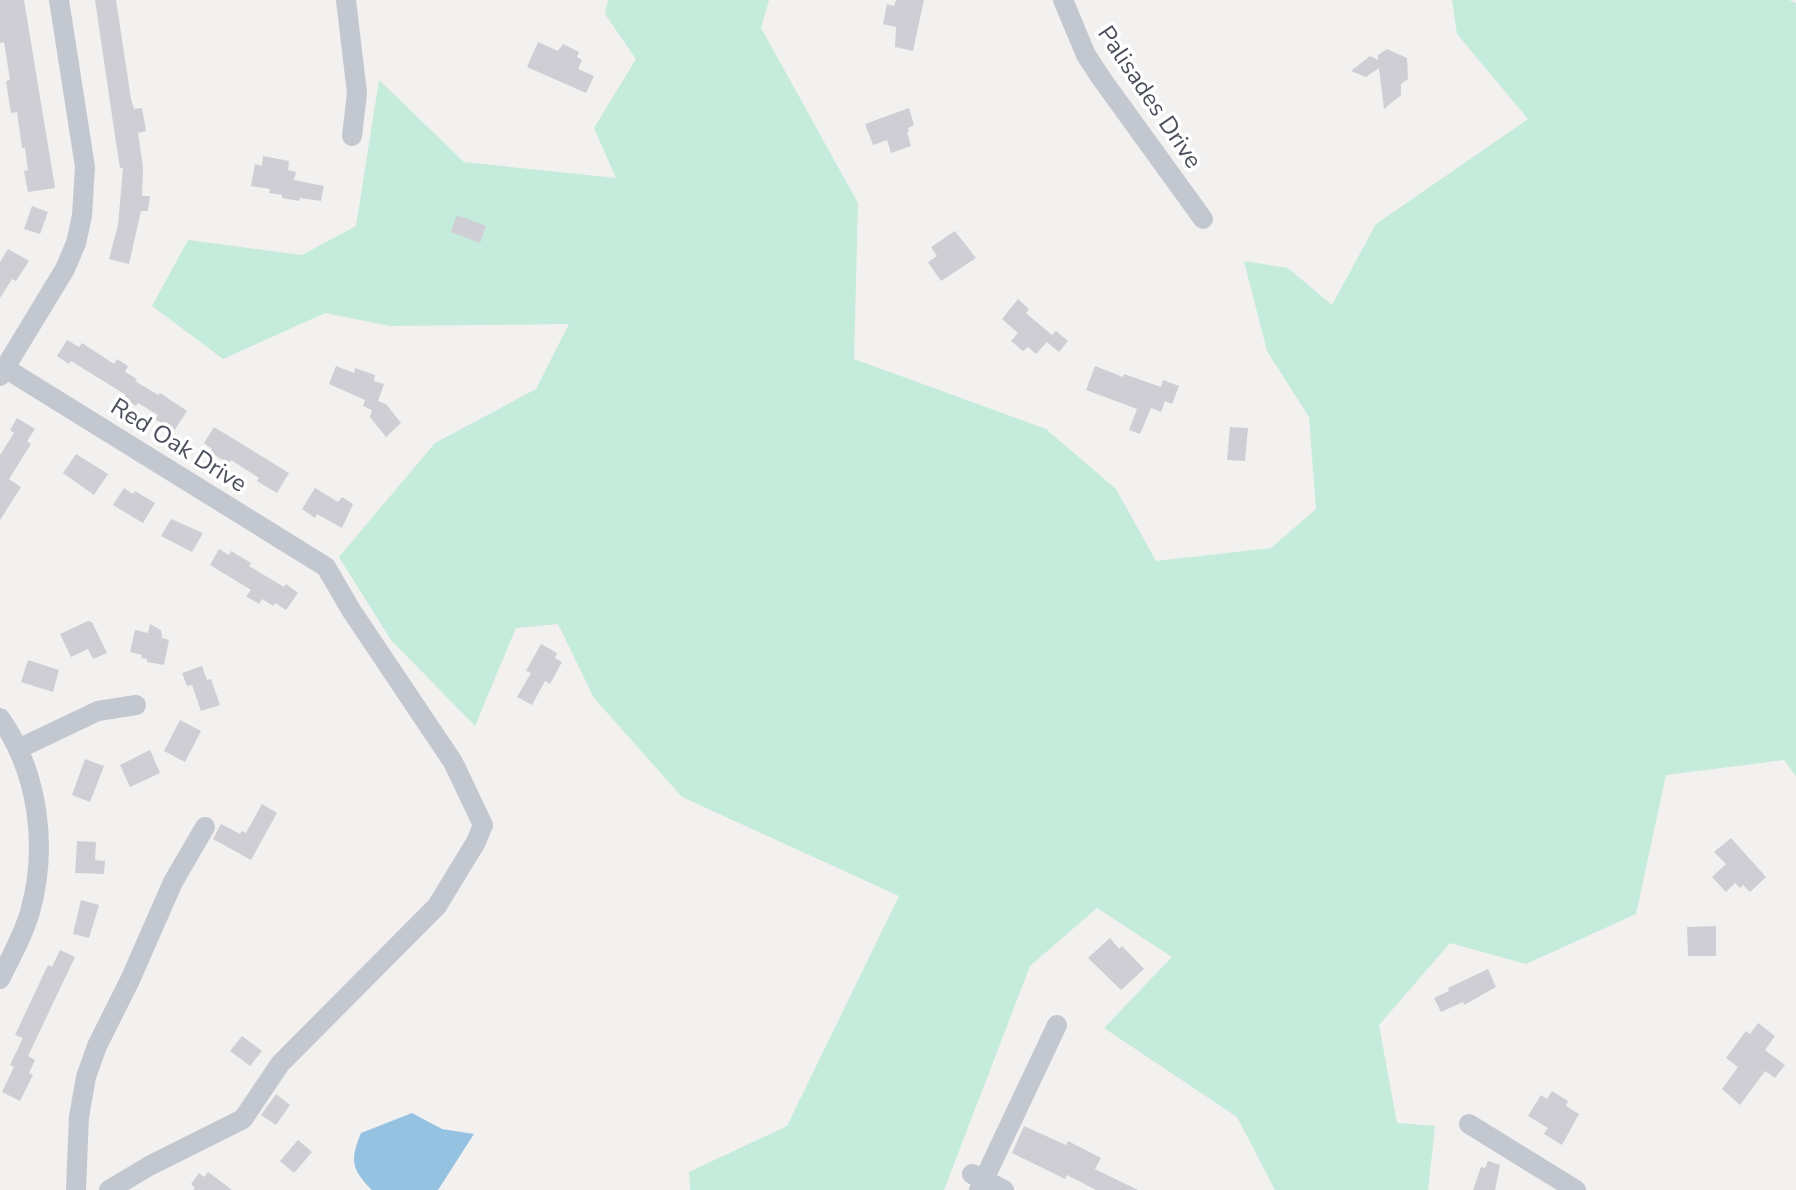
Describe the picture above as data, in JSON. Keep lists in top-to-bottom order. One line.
{"streets":{"street":["Palisades Drive","Red Oak Drive"]}}
